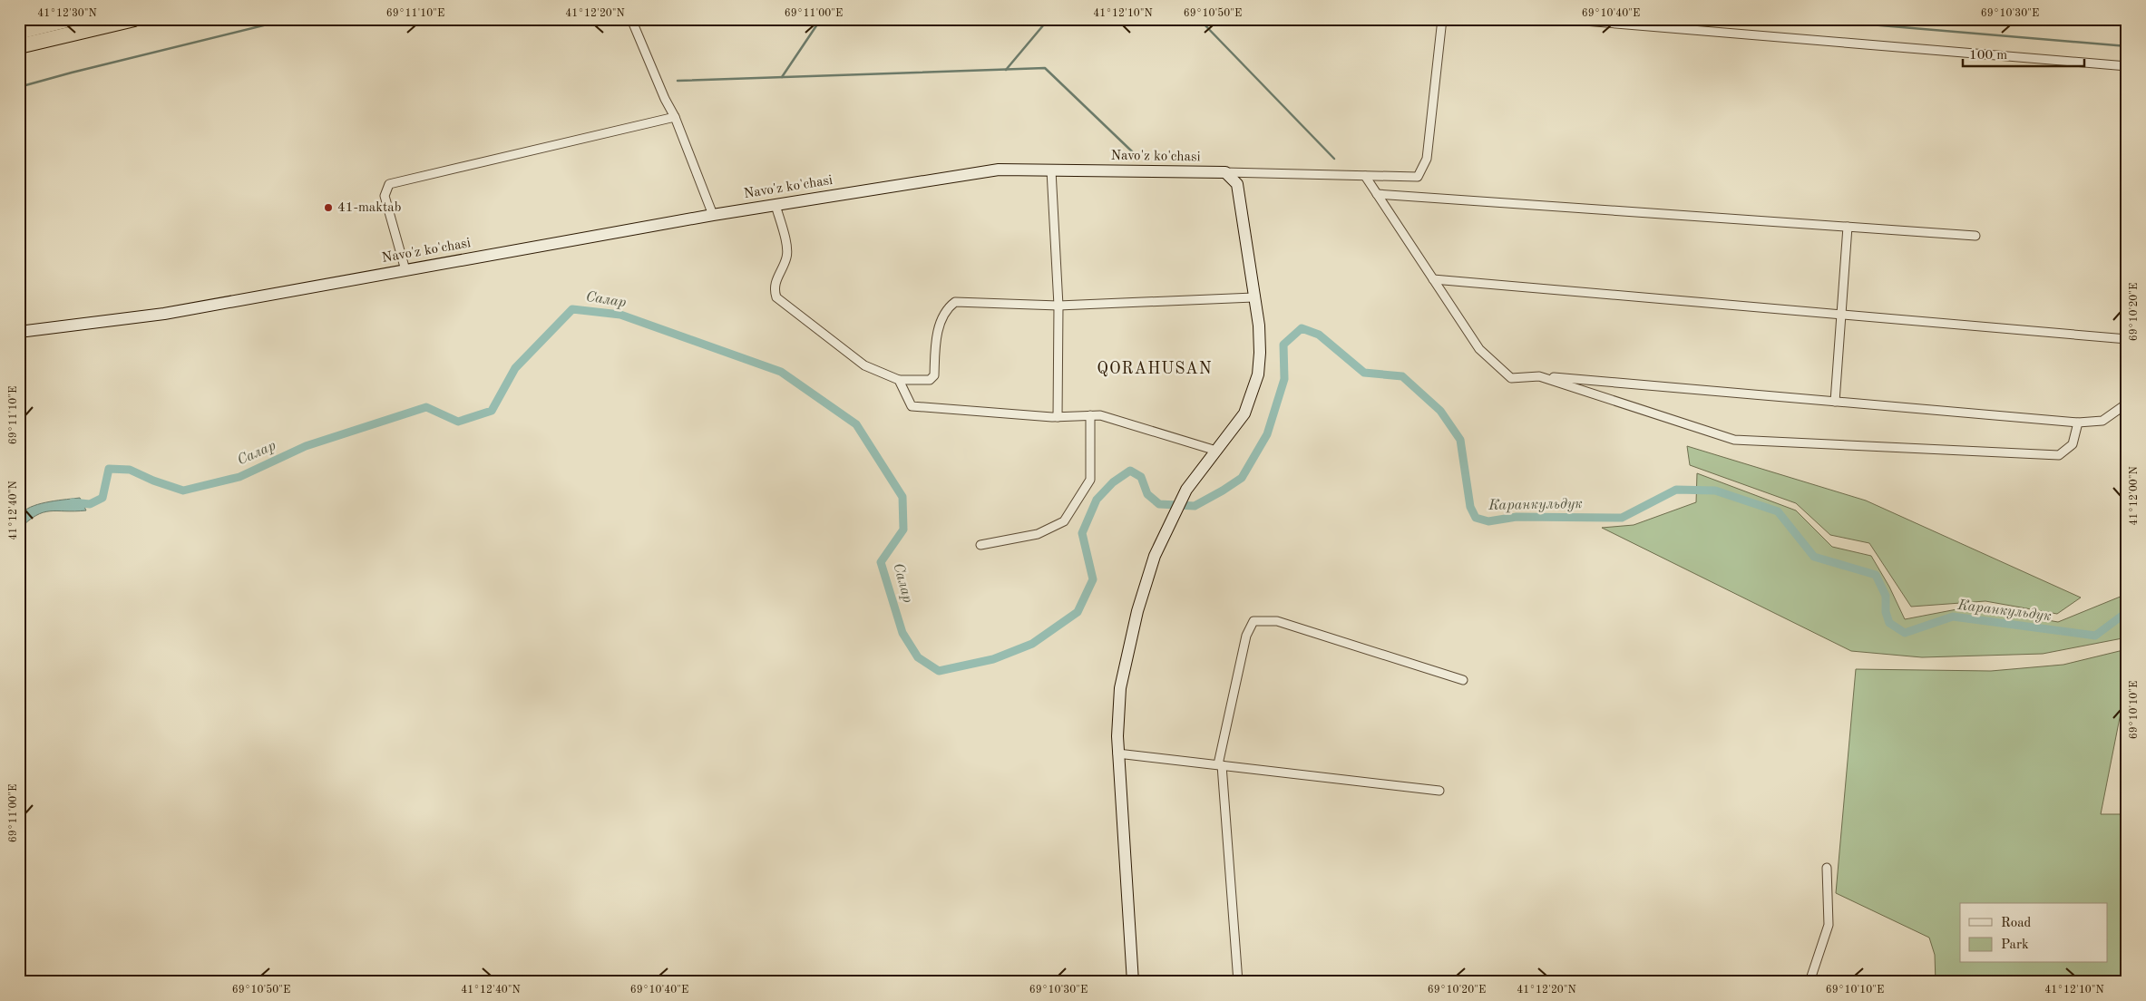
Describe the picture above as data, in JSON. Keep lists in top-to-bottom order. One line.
{"streets":{"street":["Navo'z ko'chasi"]},"districts":["QORAHUSAN"],"water":["Салар","Каранкульдук"],"places":["41-maktab"],"legend":["Road","Park"],"scale_bar":"100 m","coordinates":["41°12'30\"N","69°11'10\"E","41°12'20\"N","69°11'00\"E","41°12'10\"N","69°10'50\"E","69°10'40\"E","69°10'30\"E","69°10'20\"E","41°12'00\"N","41°12'40\"N","69°10'10\"E"]}
